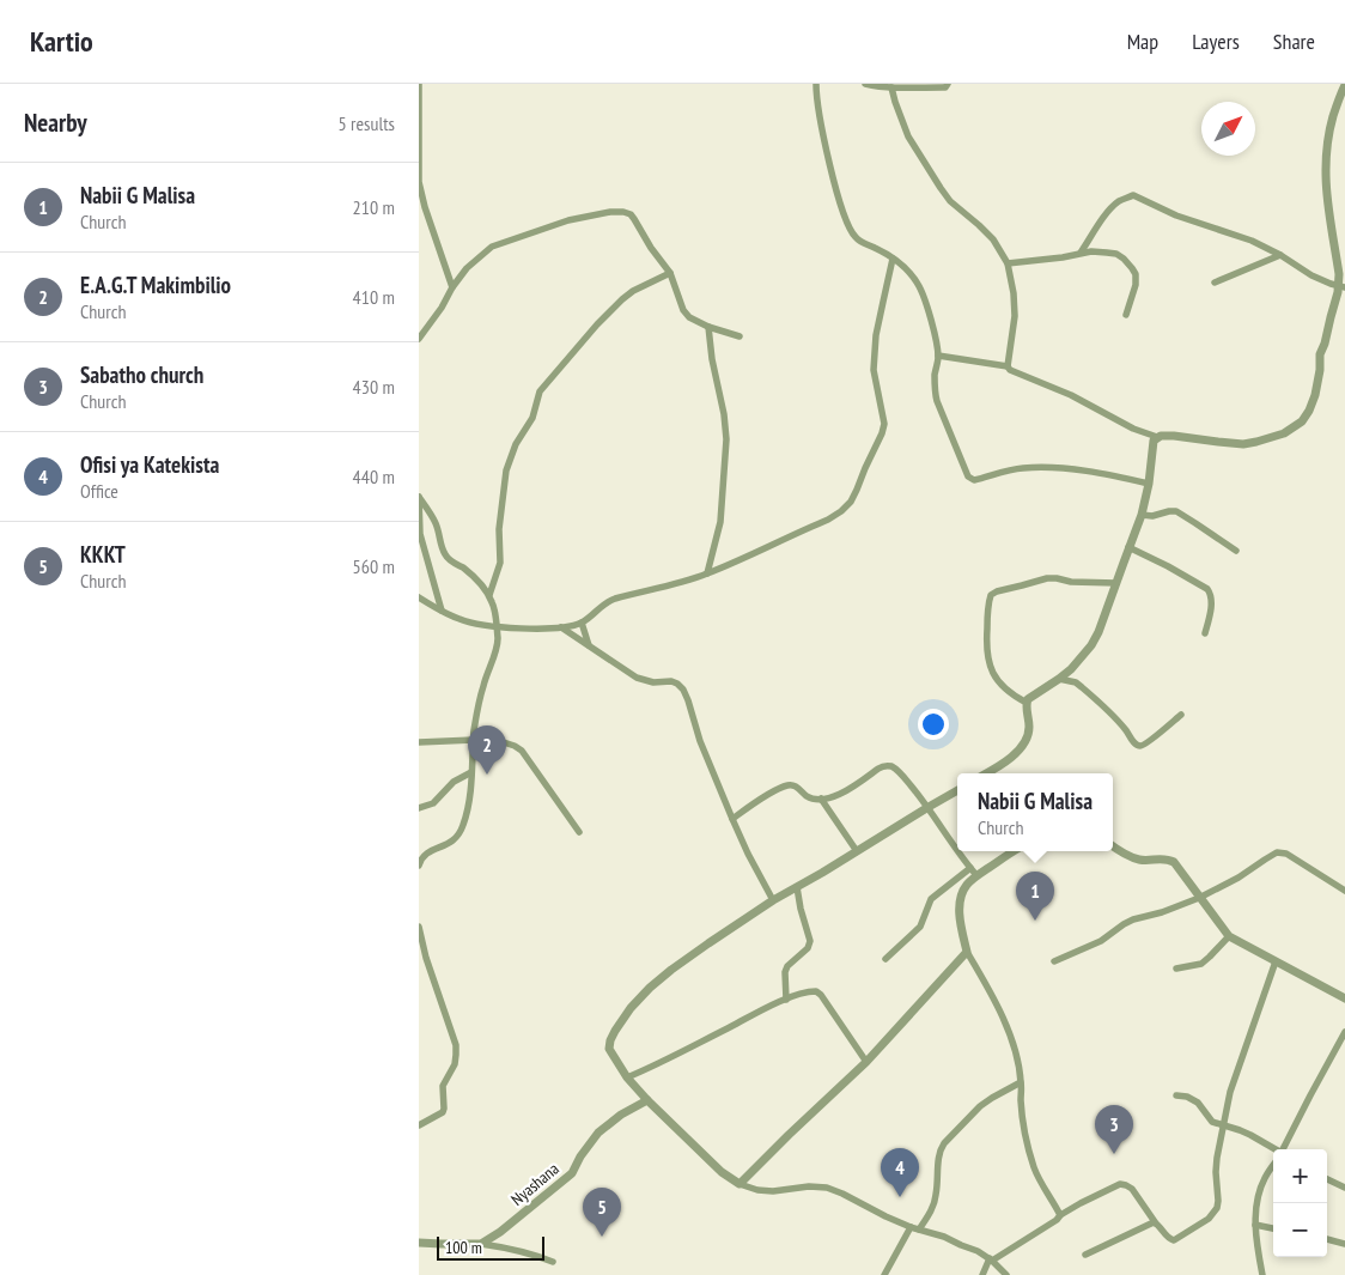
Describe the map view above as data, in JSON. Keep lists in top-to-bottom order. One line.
{"streets":{"street":["Nyashana"]},"scale_bar":"100 m","north":"top right","page":{"header":"Kartio","nav":["Map","Layers","Share"],"heading":["Nearby","5 results"],"list":[{"mark":"1","name":"Nabii G Malisa","note":"Church","value":"210 m"},{"mark":"2","name":"E.A.G.T Makimbilio","note":"Church","value":"410 m"},{"mark":"3","name":"Sabatho church","note":"Church","value":"430 m"},{"mark":"4","name":"Ofisi ya Katekista","note":"Office","value":"440 m"},{"mark":"5","name":"KKKT","note":"Church","value":"560 m"}],"pins":["2","1","3","4","5"],"popup":["Nabii G Malisa","Church"],"map_buttons":["+","−"],"scale":"100 m"}}
